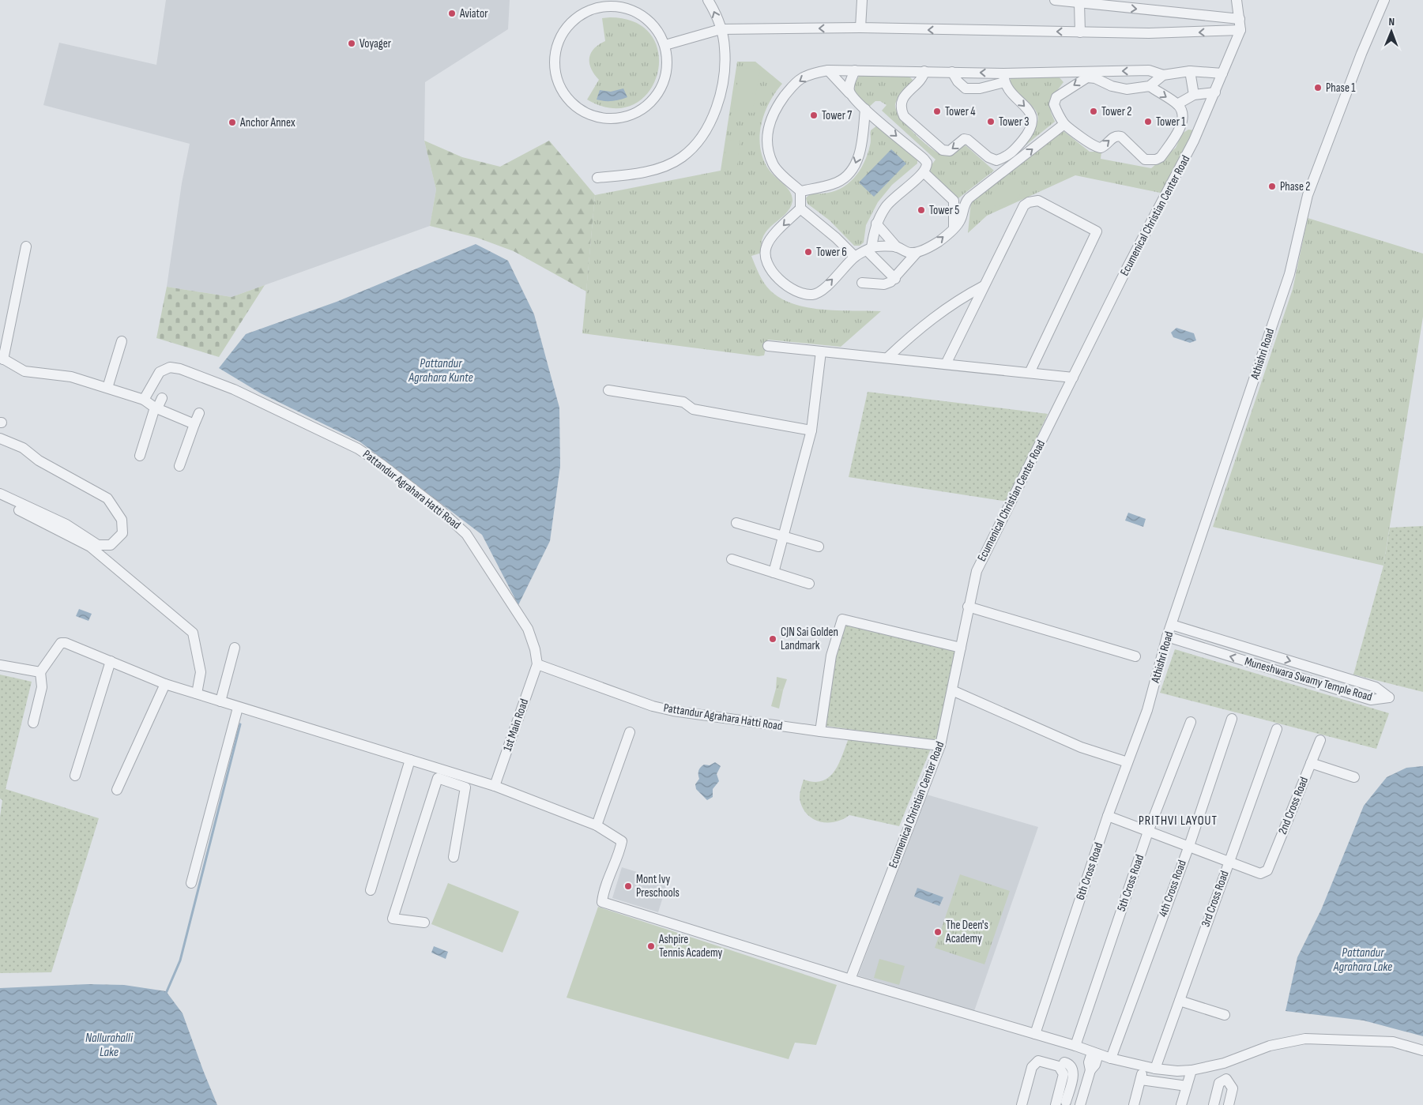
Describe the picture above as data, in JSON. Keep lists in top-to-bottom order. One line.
{"streets":{"street":["Ecumenical Christian Center Road","Athishri Road","Pattandur Agrahara Hatti Road","Muneshwara Swamy Temple Road","1st Main Road","2nd Cross Road","6th Cross Road","5th Cross Road","4th Cross Road","3rd Cross Road"]},"crossings":[["Ecumenical Christian Center Road","Pattandur Agrahara Hatti Road"],["Athishri Road","Muneshwara Swamy Temple Road"],["Athishri Road","6th Cross Road"],["Pattandur Agrahara Hatti Road","1st Main Road"],["2nd Cross Road","3rd Cross Road"]],"districts":["PRITHVI LAYOUT"],"water":["Pattandur Agrahara Kunte","Pattandur Agrahara Lake","Nallurahalli Lake"],"places":["Aviator","Voyager","Phase 1","Tower 4","Tower 2","Tower 7","Tower 3","Tower 1","Anchor Annex","Phase 2","Tower 5","Tower 6","CJN Sai Golden Landmark","Mont Ivy Preschools","The Deen's Academy","Ashpire Tennis Academy"],"north":"top"}
